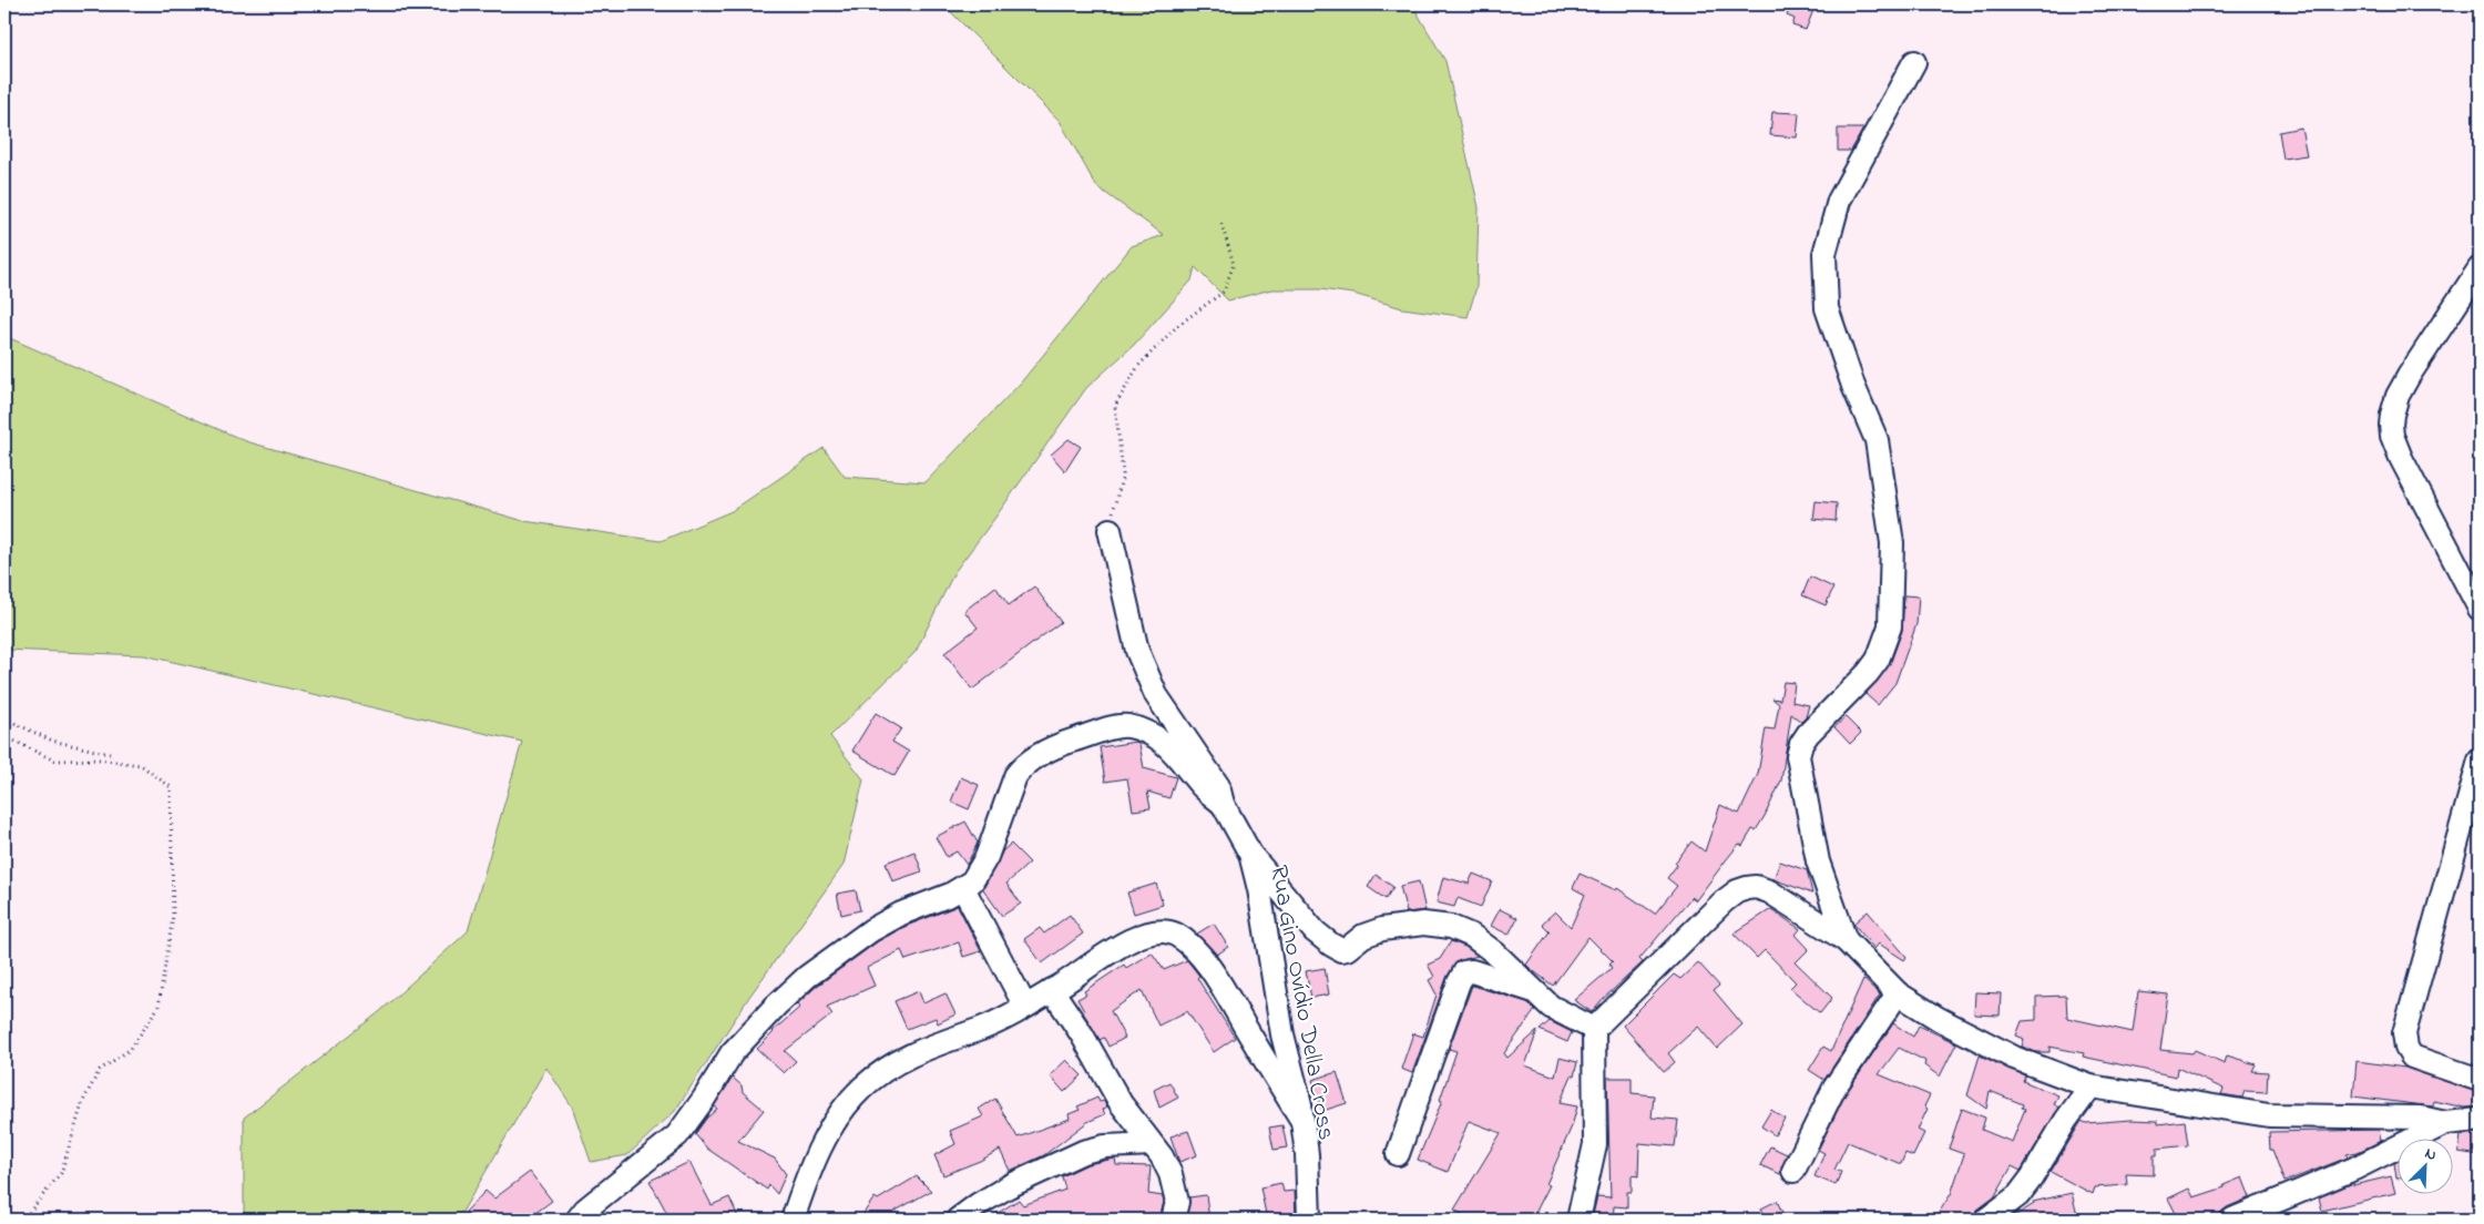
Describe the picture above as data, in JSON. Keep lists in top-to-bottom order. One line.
{"streets":{"street":["Rua Gino Ovídio Della Cross"]},"north":"top right"}
